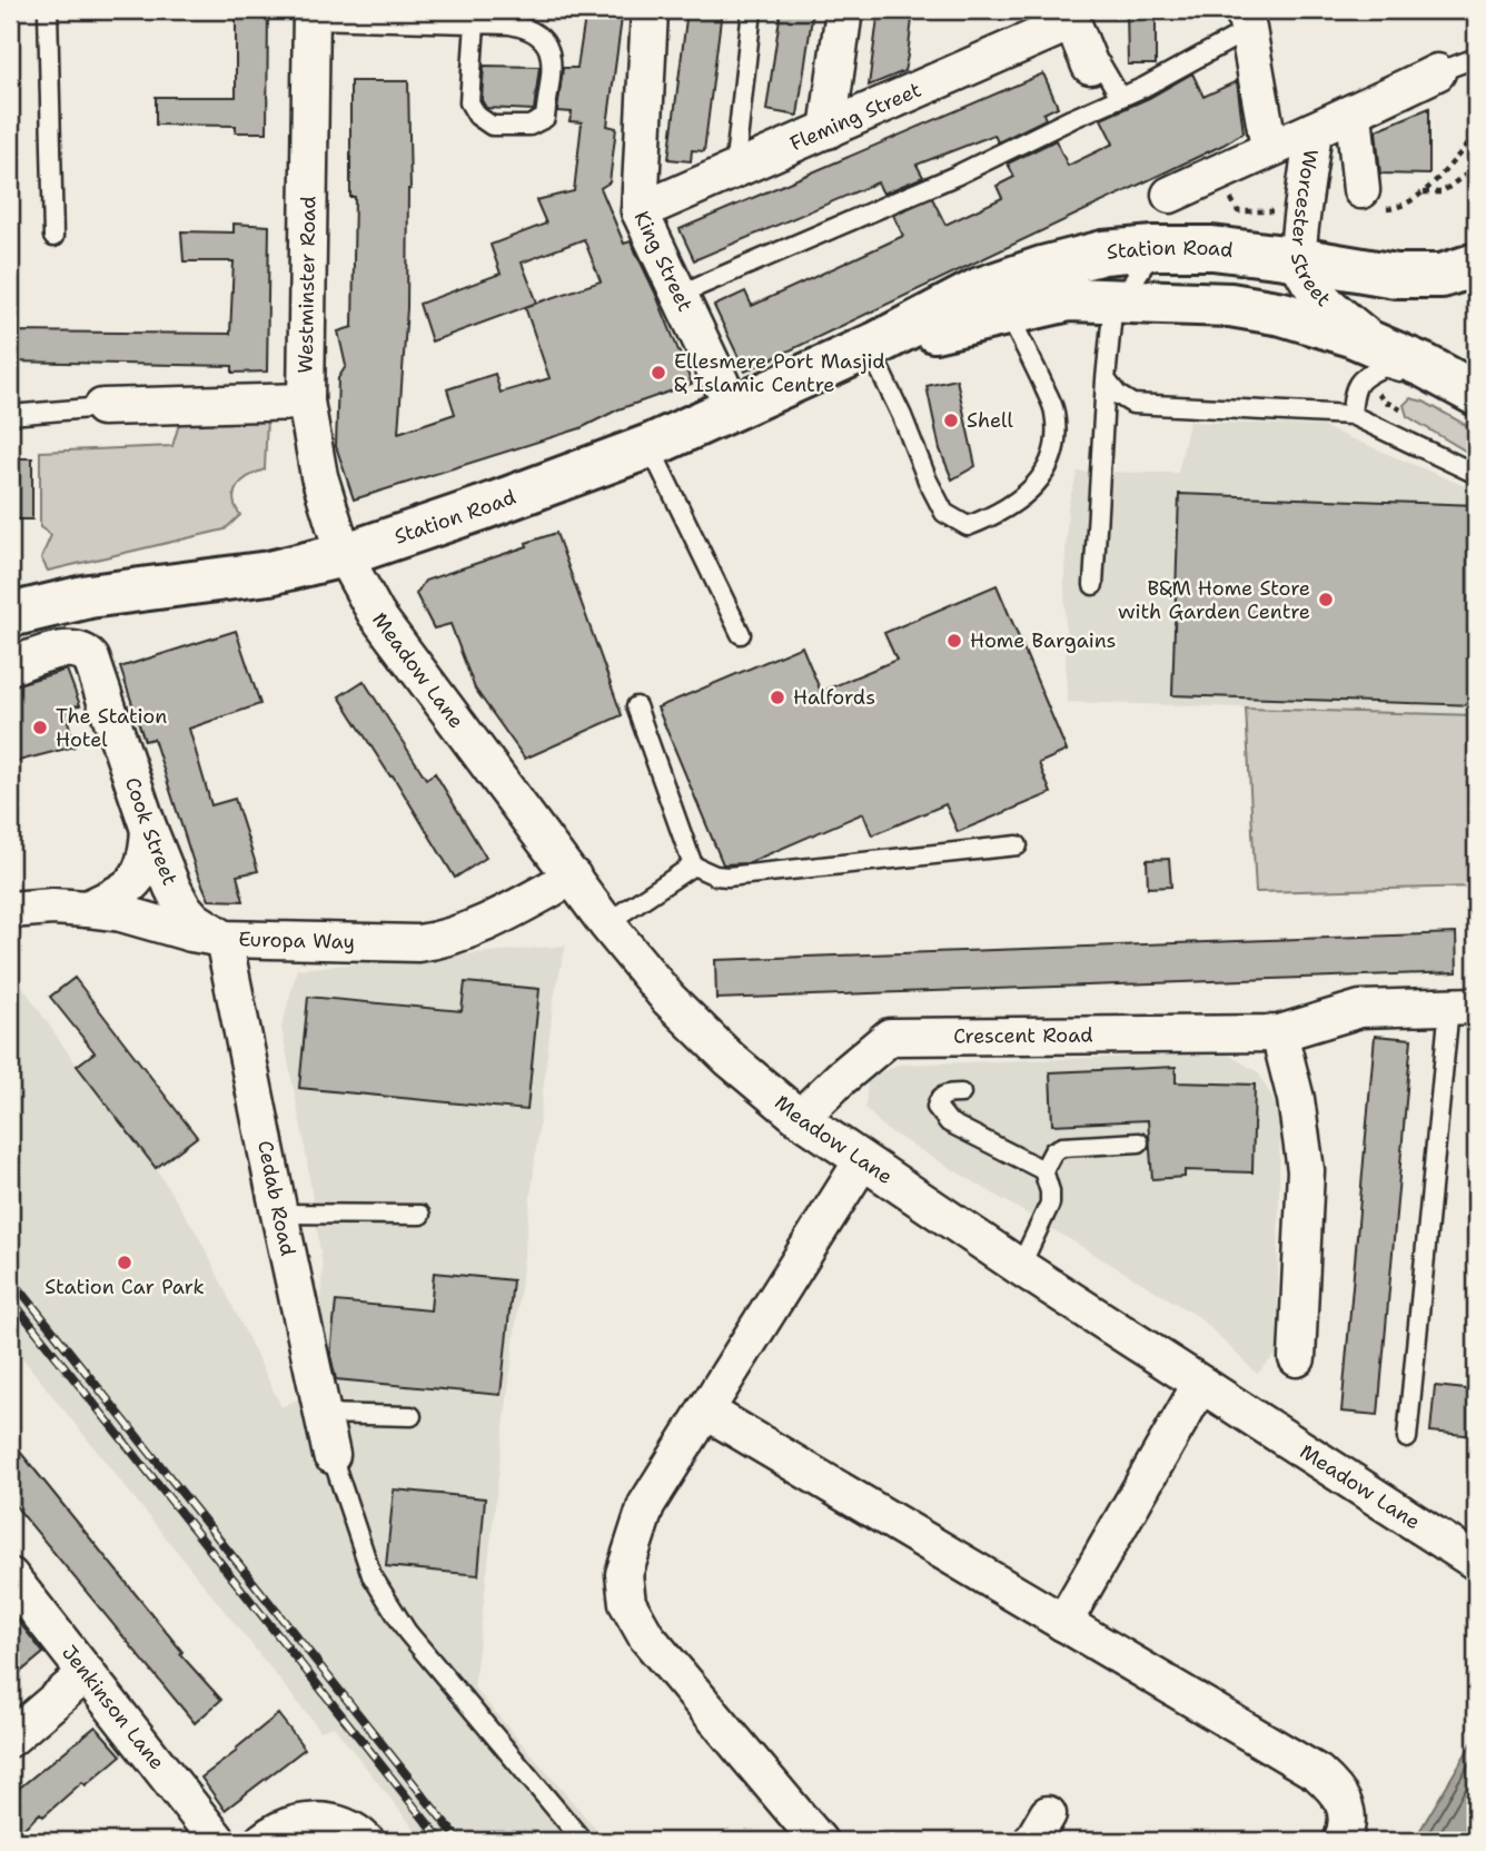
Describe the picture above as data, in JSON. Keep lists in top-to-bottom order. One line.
{"streets":{"main road":["Station Road"],"street":["Fleming Street","Worcester Street","King Street","Westminster Road","Meadow Lane","Cook Street","Europa Way","Crescent Road","Cedab Road","Jenkinson Lane"]},"crossings":[["Fleming Street","King Street"],["Worcester Street","Station Road"],["Station Road","King Street"],["Station Road","Westminster Road"],["Station Road","Meadow Lane"],["Westminster Road","Meadow Lane"],["Meadow Lane","Europa Way"],["Meadow Lane","Crescent Road"],["Cook Street","Europa Way"],["Cook Street","Cedab Road"],["Europa Way","Cedab Road"]],"places":["Ellesmere Port Masjid & Islamic Centre","Shell","B&M Home Store with Garden Centre","Home Bargains","Halfords","The Station Hotel","Station Car Park"]}
